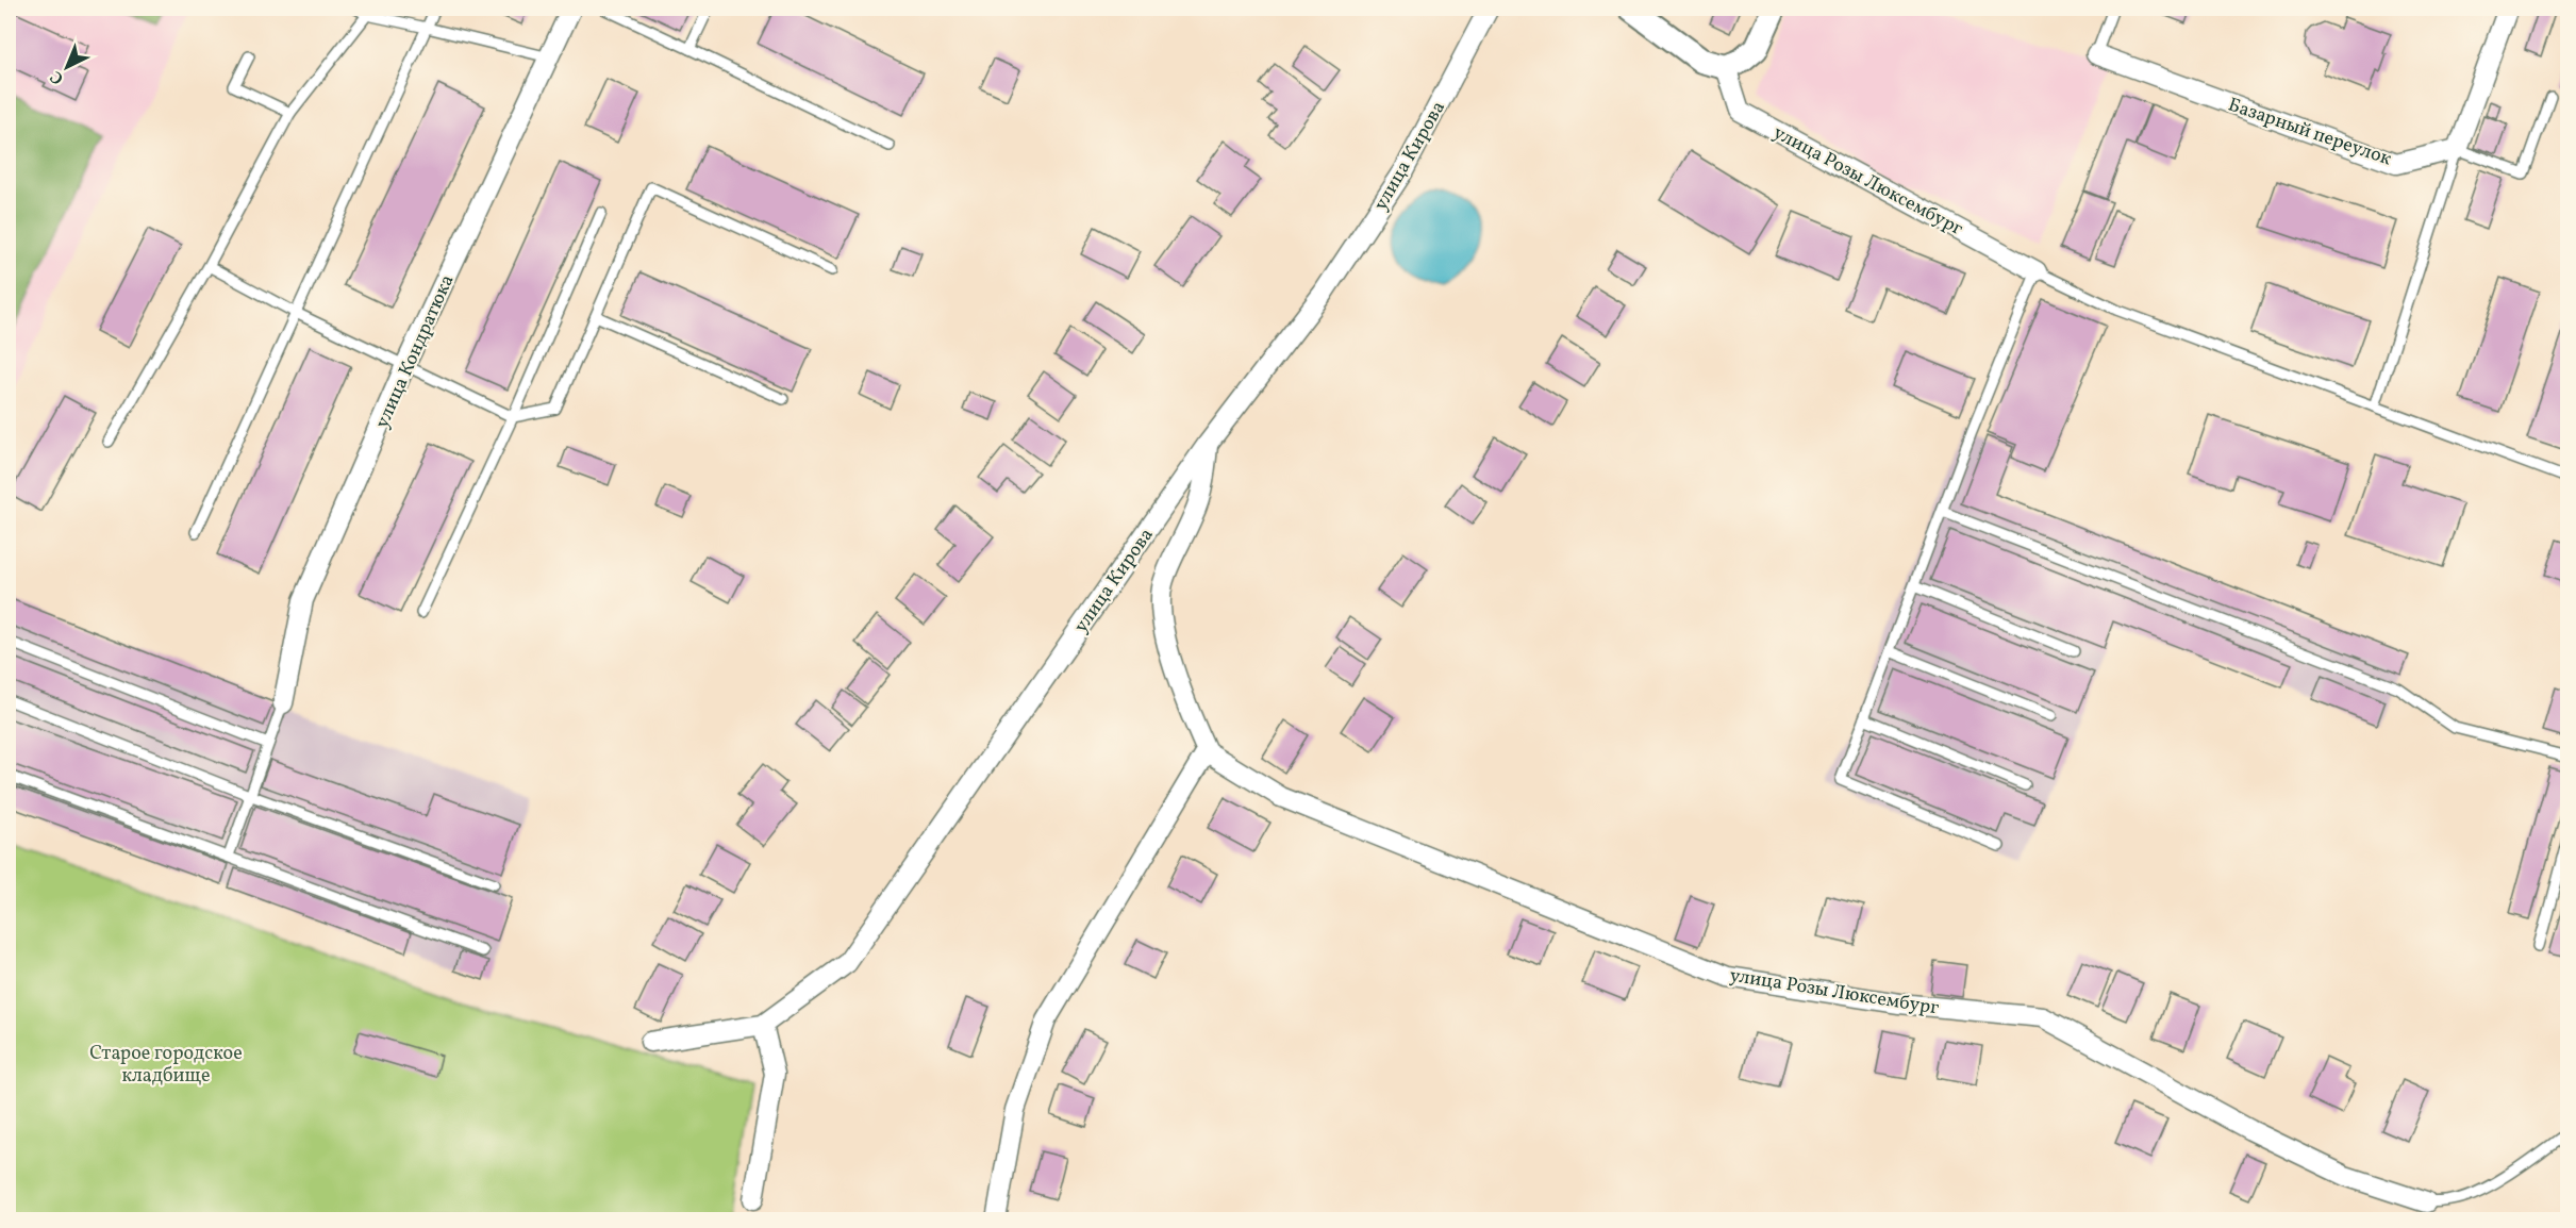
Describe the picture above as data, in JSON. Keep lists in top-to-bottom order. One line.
{"streets":{"street":["Базарный переулок","улица Кирова","улица Розы Люксембург","улица Кондратюка"]},"parks":["Старое городское кладбище"],"north":"bottom left"}
